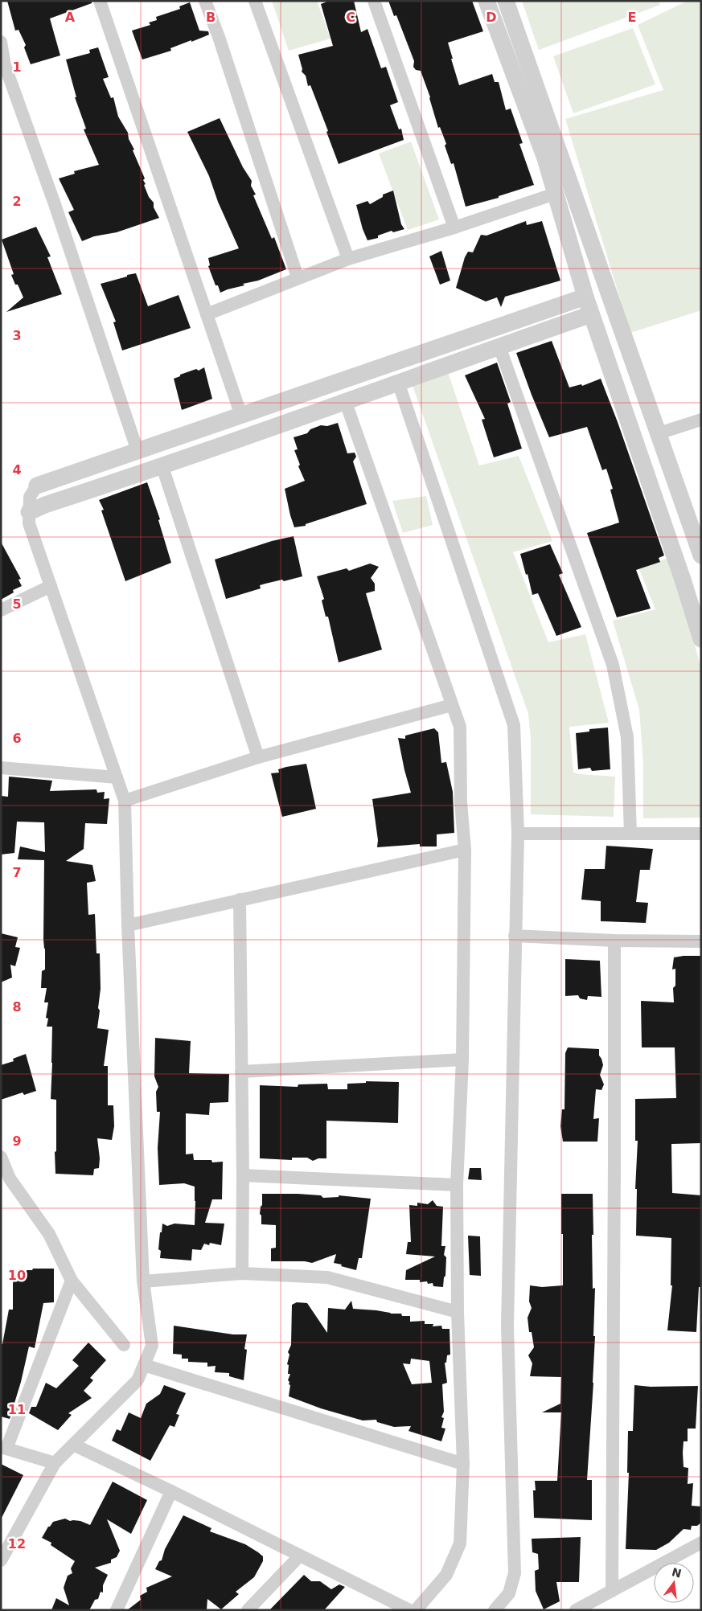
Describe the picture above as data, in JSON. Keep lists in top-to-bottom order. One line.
{"north":"top","grid":{"columns":["A","B","C","D","E"],"rows":["1","2","3","4","5","6","7","8","9","10","11","12"]}}
